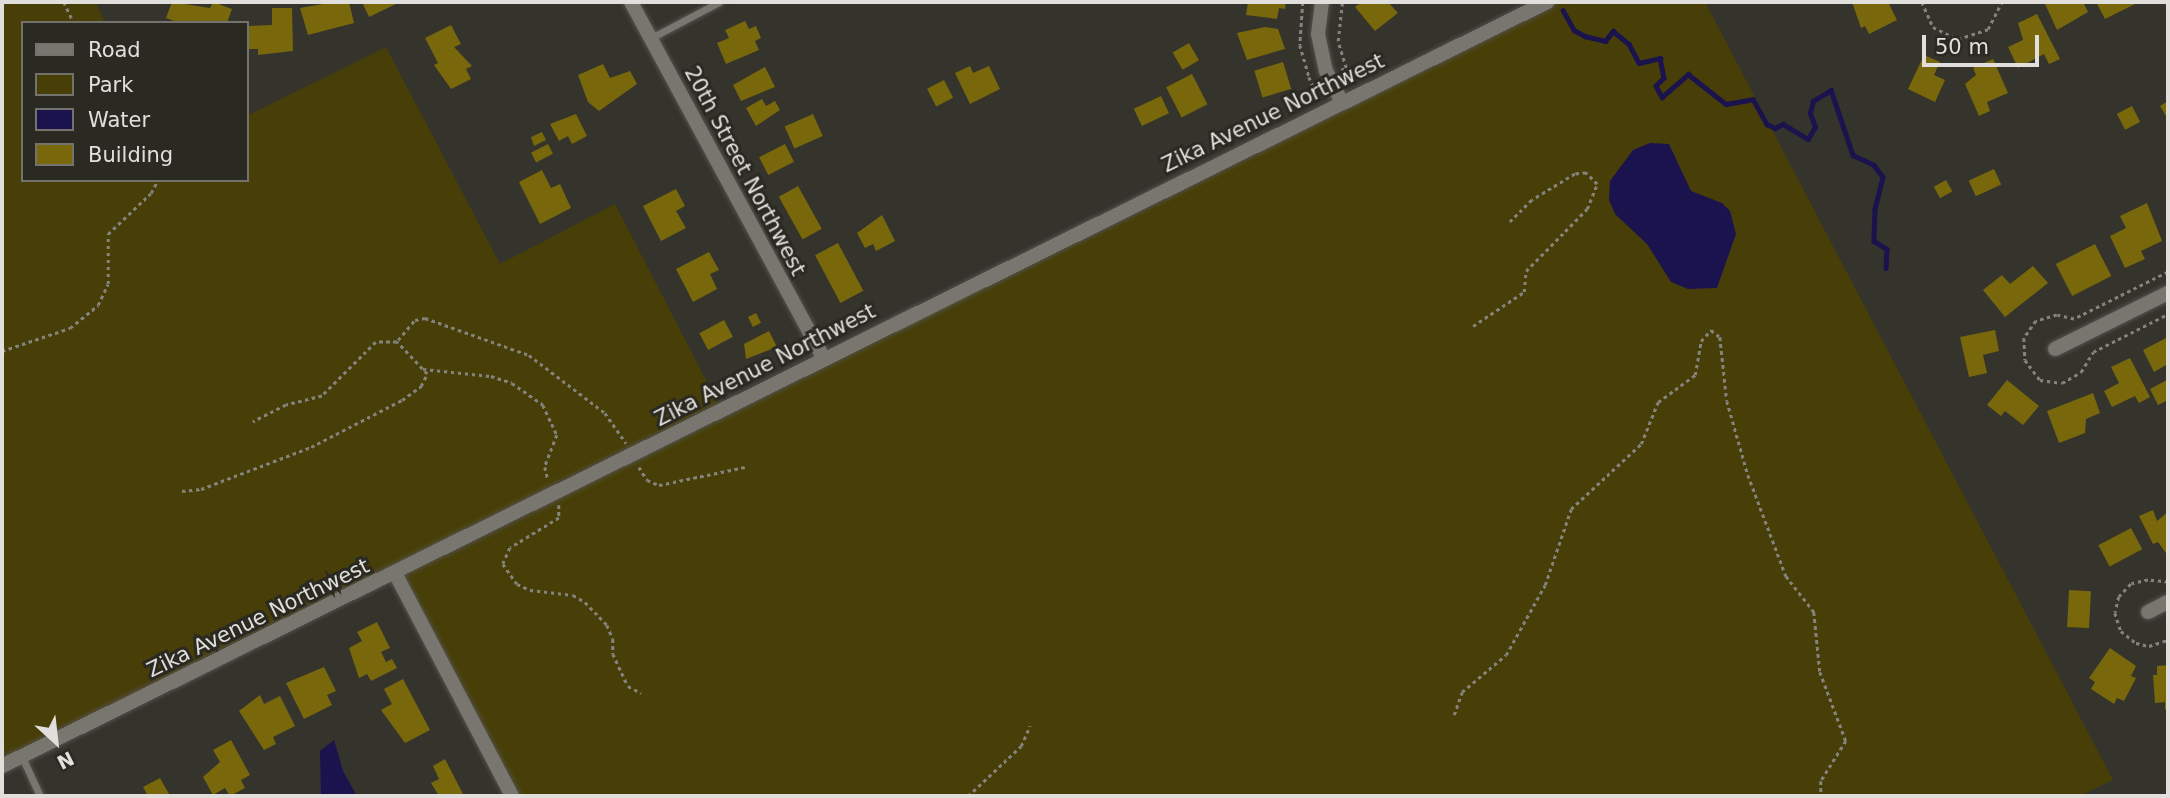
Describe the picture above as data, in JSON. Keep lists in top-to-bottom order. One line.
{"streets":{"street":["Zika Avenue Northwest","20th Street Northwest"]},"crossings":[["Zika Avenue Northwest","20th Street Northwest"]],"legend":["Road","Park","Water","Building"],"scale_bar":"50 m","north":"bottom right"}
